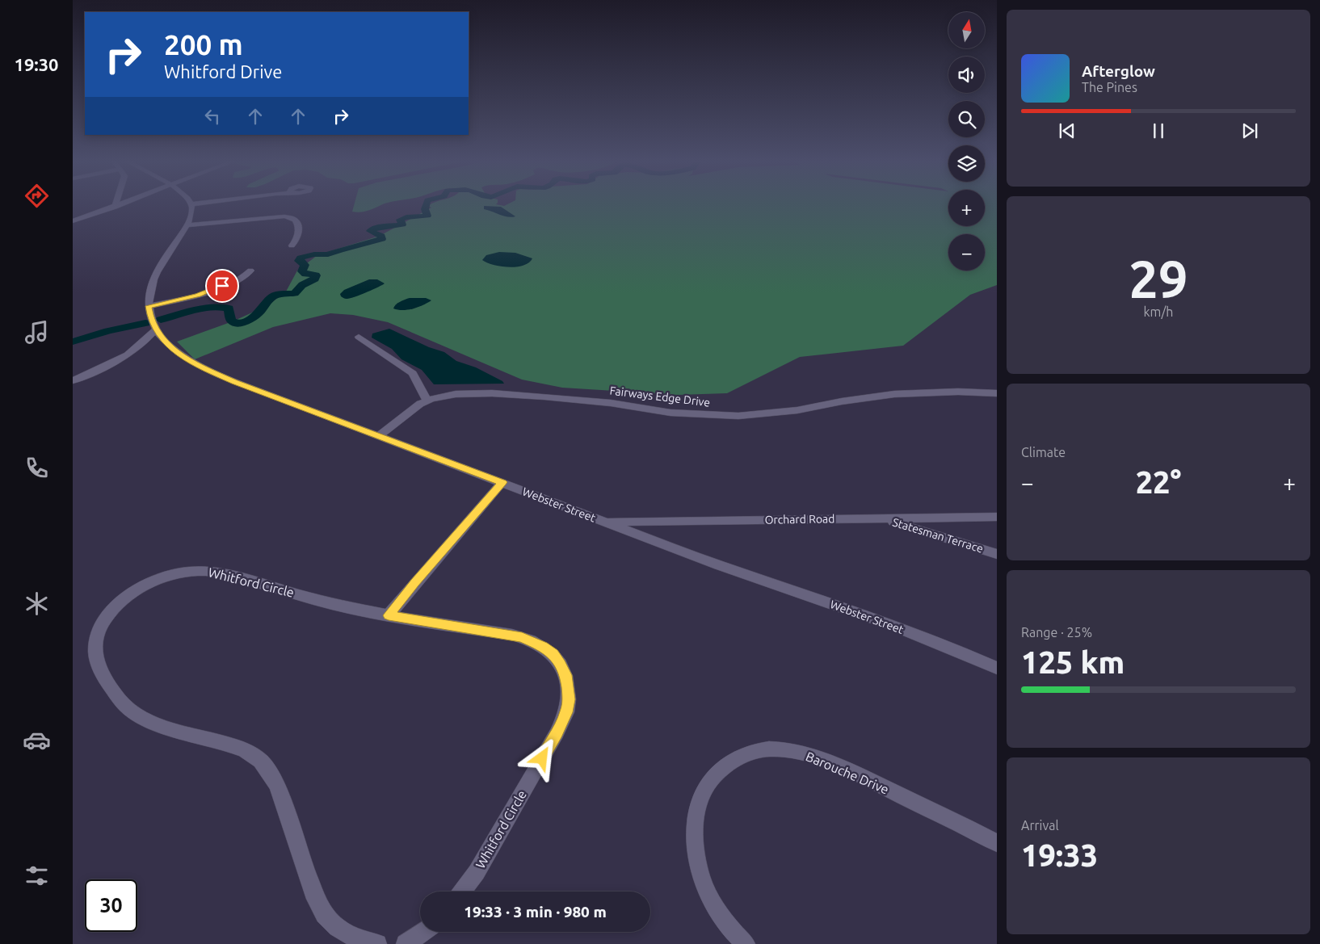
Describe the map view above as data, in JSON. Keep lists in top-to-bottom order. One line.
{"streets":{"street":["Fairways Edge Drive","Webster Street","Orchard Road","Statesman Terrace","Whitford Circle","Barouche Drive"]},"crossings":[["Fairways Edge Drive","Webster Street"],["Webster Street","Orchard Road"],["Orchard Road","Statesman Terrace"]],"north":"top","page":{"tabs":"19:30","map_buttons":["+","−"],"turn":["200 m","Whitford Drive"],"song":["Afterglow","The Pines"],"tile":[["29","km/h"],"Climate",["Range · 25%","125 km"],["Arrival","19:33"]],"heat":["−","22°","+"],"limit":"30","trip":"19:33 · 3 min · 980 m"}}
